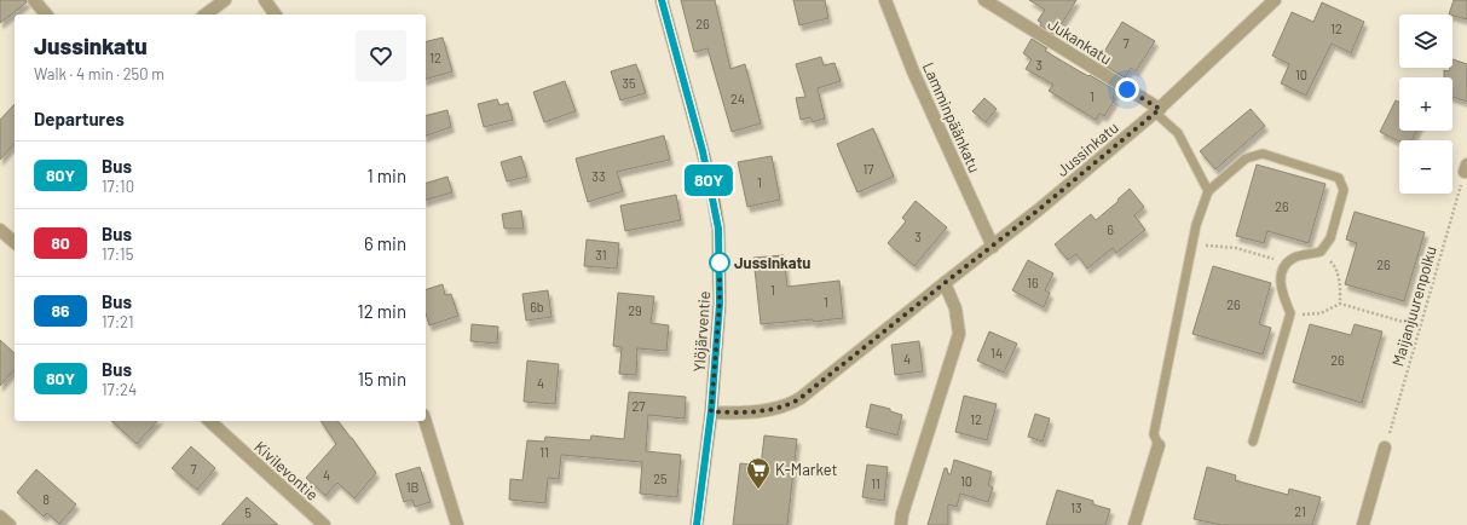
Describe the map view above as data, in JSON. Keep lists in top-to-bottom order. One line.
{"streets":{"main road":["Ylöjärventie"],"street":["Jukankatu","Lamminpäänkatu","Jussinkatu","Kivilevontie"],"path":["Maijanjuurenpolku"]},"crossings":[["Jukankatu","Jussinkatu"],["Lamminpäänkatu","Jussinkatu"],["Jussinkatu","Ylöjärventie"]],"places":{"other":["Jussinkatu"],"supermarket":["K-Market"]},"lines":["bus line 80Y"],"house_numbers":["26","12","7","12","3","10","35","1","24","17","33","1","26","6","3","31","26","16","1","1","26","6b","29","14","4","26","4","27","12","11","7","4","25","10","11","1B","8","13","21","5"],"page":{"on_map":"80Y","map_buttons":["+","−"],"heading":[["Jussinkatu","Walk · 4 min · 250 m"],"Departures"],"list":[{"mark":"80Y","name":"Bus","note":"17:10","value":"1 min"},{"mark":"80","name":"Bus","note":"17:15","value":"6 min"},{"mark":"86","name":"Bus","note":"17:21","value":"12 min"},{"mark":"80Y","name":"Bus","note":"17:24","value":"15 min"}]}}
